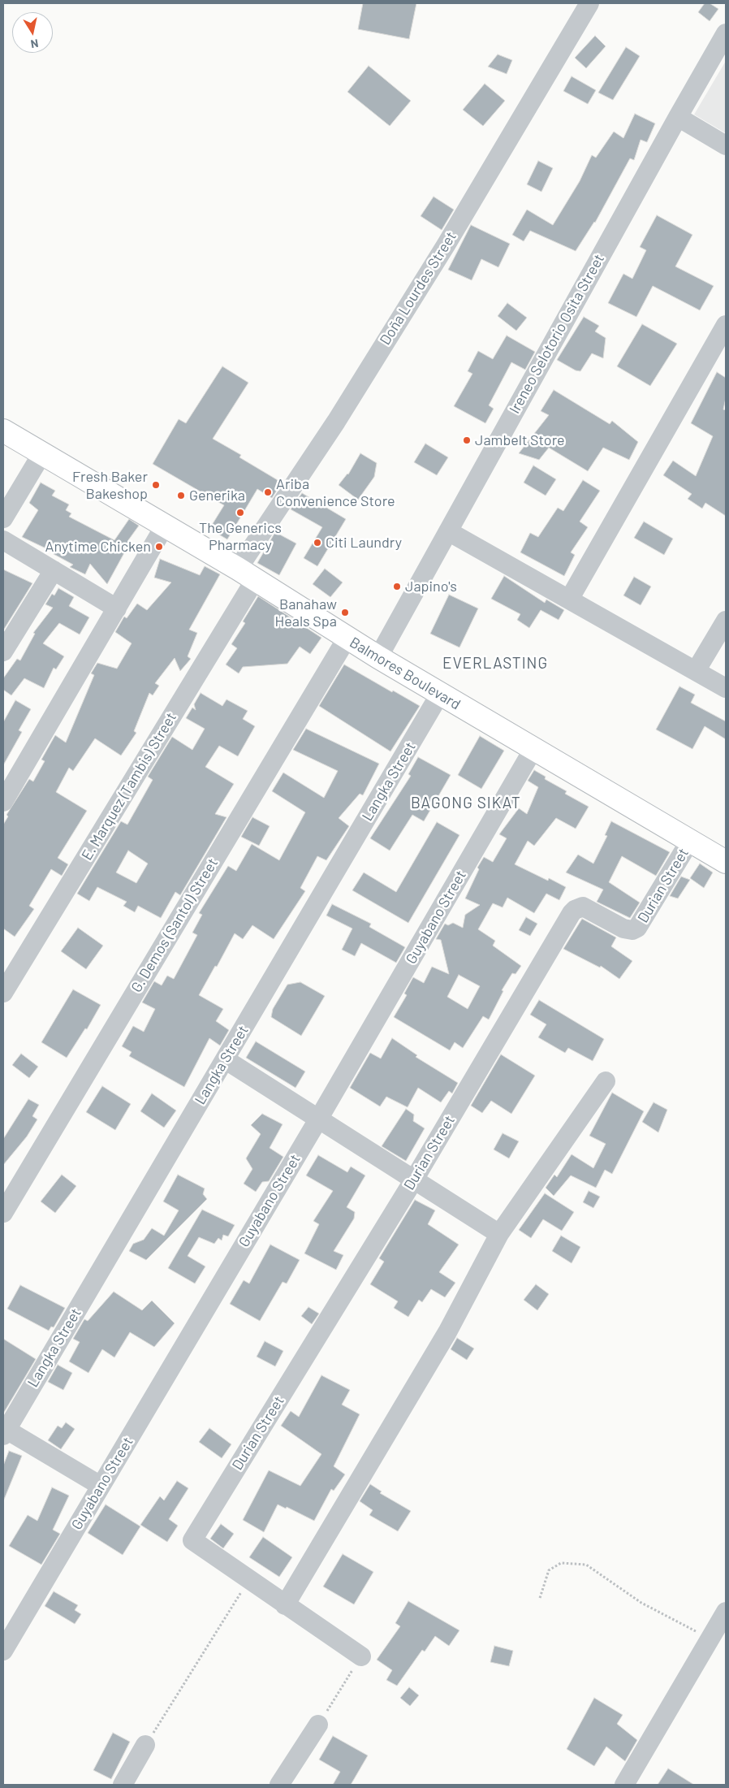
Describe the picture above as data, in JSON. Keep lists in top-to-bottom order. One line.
{"streets":{"main road":["Balmores Boulevard"],"street":["Doña Lourdes Street","Ireneo Selotorio Osita Street","Langka Street","E. Marquez (Tambis) Street","Durian Street","Guyabano Street","G. Demos (Santol) Street"]},"crossings":[["Doña Lourdes Street","Balmores Boulevard"],["Doña Lourdes Street","E. Marquez (Tambis) Street"],["Ireneo Selotorio Osita Street","Balmores Boulevard"],["Balmores Boulevard","Langka Street"],["Balmores Boulevard","E. Marquez (Tambis) Street"],["Balmores Boulevard","Durian Street"],["Balmores Boulevard","Guyabano Street"],["Balmores Boulevard","G. Demos (Santol) Street"]],"districts":["EVERLASTING","BAGONG SIKAT"],"places":["Jambelt Store","Fresh Baker Bakeshop","Ariba Convenience Store","Generika","The Generics Pharmacy","Citi Laundry","Anytime Chicken","Japino's","Banahaw Heals Spa"],"north":"bottom"}
